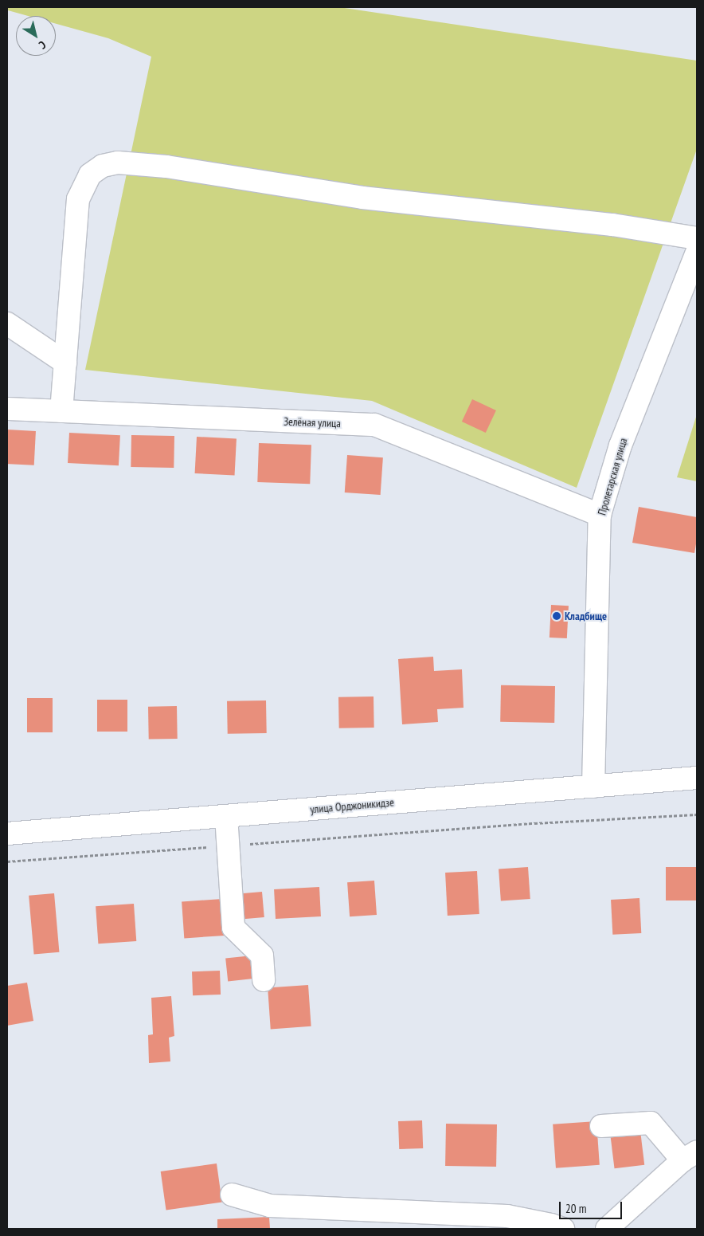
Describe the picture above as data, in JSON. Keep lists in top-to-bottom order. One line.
{"streets":{"street":["Зелёная улица","Пролетарская улица","улица Орджоникидзе"]},"crossings":[["Зелёная улица","Пролетарская улица"],["Пролетарская улица","улица Орджоникидзе"]],"places":["Кладбище"],"scale_bar":"20 m","north":"bottom right"}
